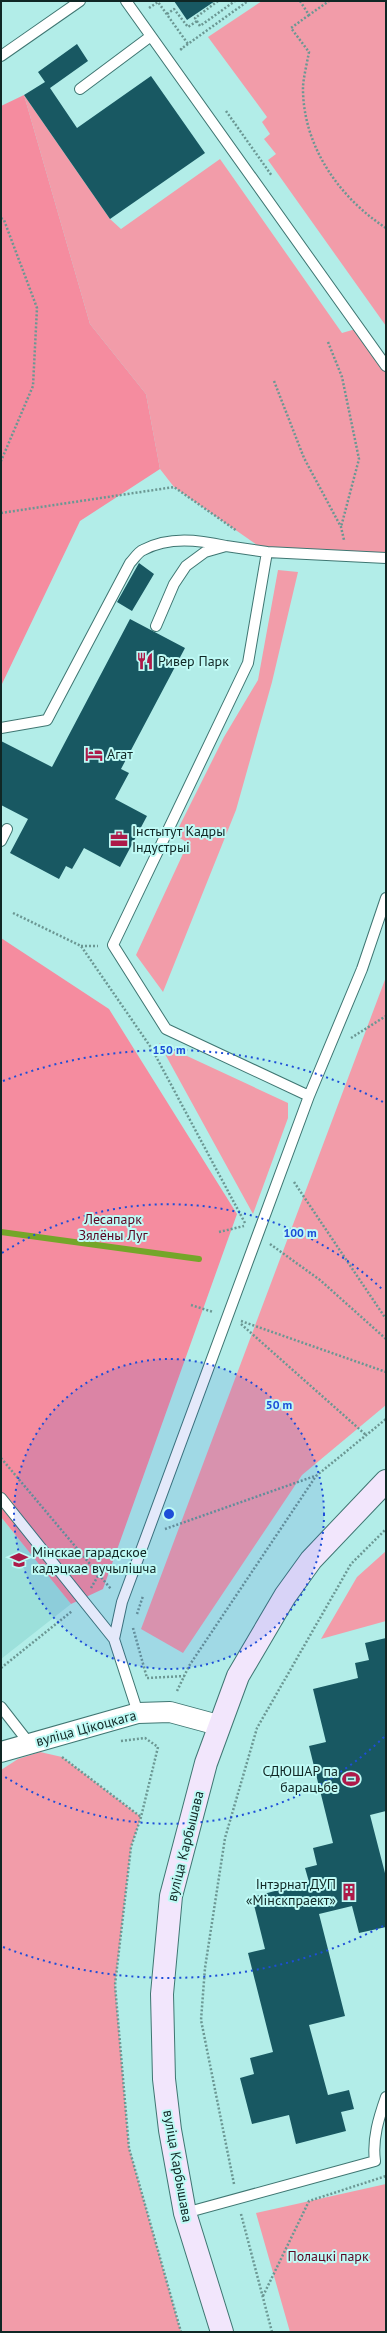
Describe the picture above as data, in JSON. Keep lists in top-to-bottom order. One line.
{"streets":{"main road":["вуліца Карбышава"],"street":["вуліца Цікоцкага"]},"crossings":[["вуліца Цікоцкага","вуліца Карбышава"]],"parks":["Лесапарк Зялёны Луг","Полацкі парк"],"places":{"restaurant":["Ривер Парк"],"hotel":["Агат"],"office":["Інстытут Кадры Індустрыі"],"school or university":["Мінскае гарадское кадэцкае вучылішча"],"sports":["СДЮШАР па барацьбе"],"building":["Інтэрнат ДУП «Мінскпраект»"]},"rings":["150 m","100 m","50 m"]}
